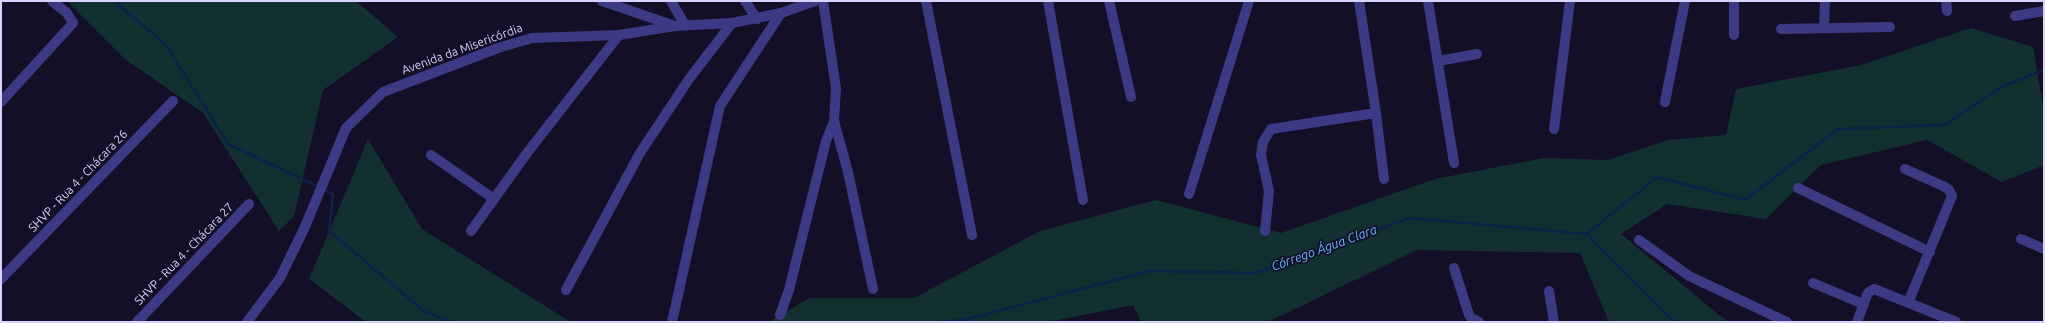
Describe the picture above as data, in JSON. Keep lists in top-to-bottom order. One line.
{"streets":{"street":["Avenida da Misericórdia","SHVP - Rua 4 - Chácara 26","SHVP - Rua 4 - Chácara 27"]},"water":["Córrego Água Clara"]}
